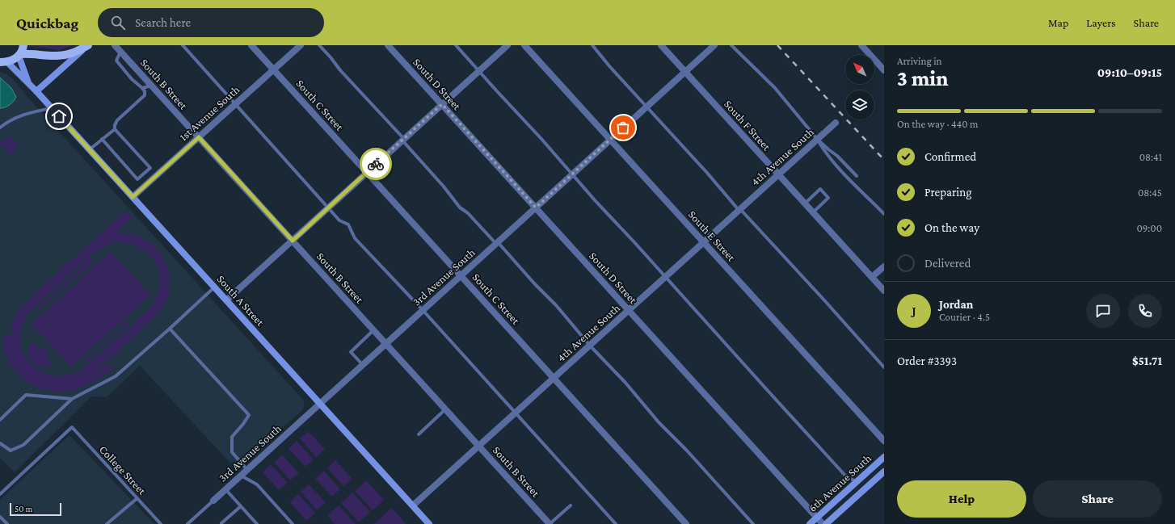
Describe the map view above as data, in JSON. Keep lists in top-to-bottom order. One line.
{"streets":{"street":["South B Street","South D Street","South C Street","1st Avenue South","South F Street","4th Avenue South","South E Street","3rd Avenue South","South A Street","6th Avenue South"],"lane":["College Street"]},"crossings":[["South B Street","1st Avenue South"],["South B Street","4th Avenue South"],["South B Street","3rd Avenue South"],["South D Street","4th Avenue South"],["South D Street","3rd Avenue South"],["South D Street","6th Avenue South"],["South C Street","1st Avenue South"],["South C Street","4th Avenue South"],["South C Street","3rd Avenue South"],["1st Avenue South","South A Street"],["South F Street","4th Avenue South"],["South F Street","3rd Avenue South"],["4th Avenue South","South E Street"],["4th Avenue South","South A Street"],["South E Street","3rd Avenue South"],["3rd Avenue South","South A Street"]],"scale_bar":"50 m","north":"top left","page":{"header":"Quickbag","search":"Search here","nav":["Map","Layers","Share"],"heading":["3 min","Arriving in","09:10–09:15"],"panel":["Jordan","Courier · 4.5","Order #3393","$51.71"],"bar":"On the way · 440 m","list":[["Confirmed","08:41"],["Preparing","08:45"],["On the way","09:00"],"Delivered"],"round":"J","buttons":["Help","Share"],"scale":"50 m"}}
